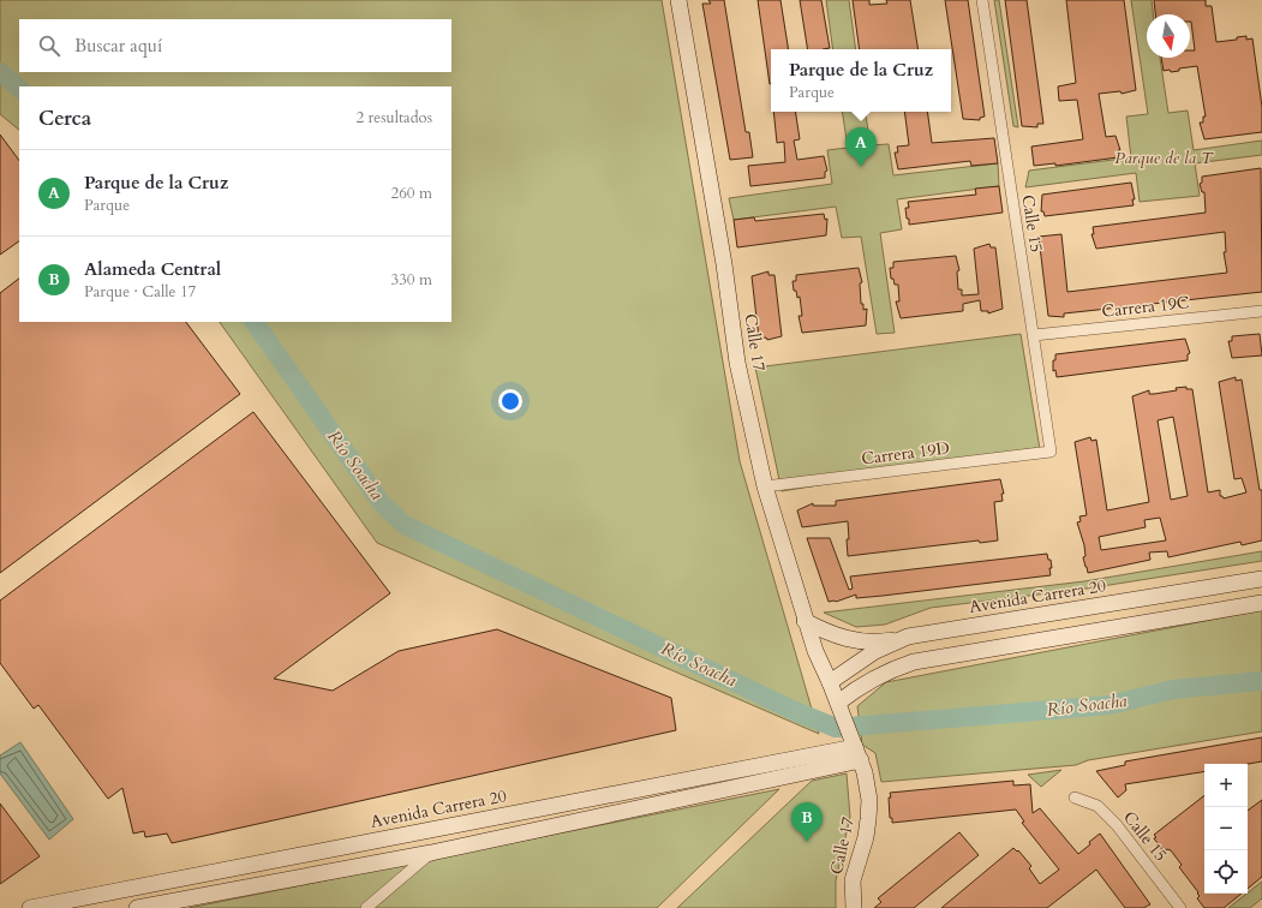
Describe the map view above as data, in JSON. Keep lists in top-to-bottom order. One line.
{"streets":{"street":["Calle 15","Carrera 19C","Calle 17","Carrera 19D","Avenida Carrera 20"]},"crossings":[["Calle 15","Carrera 19C"],["Calle 15","Carrera 19D"],["Calle 17","Carrera 19D"],["Calle 17","Avenida Carrera 20"]],"water":["Río Soacha"],"parks":["Parque de la T"],"north":"bottom","page":{"search":"Buscar aquí","popup":["Parque de la Cruz","Parque"],"heading":["Cerca","2 resultados"],"pins":["A","B"],"list":[{"mark":"A","name":"Parque de la Cruz","note":"Parque","value":"260 m"},{"mark":"B","name":"Alameda Central","note":"Parque · Calle 17","value":"330 m"}],"map_buttons":["+","−"]}}
